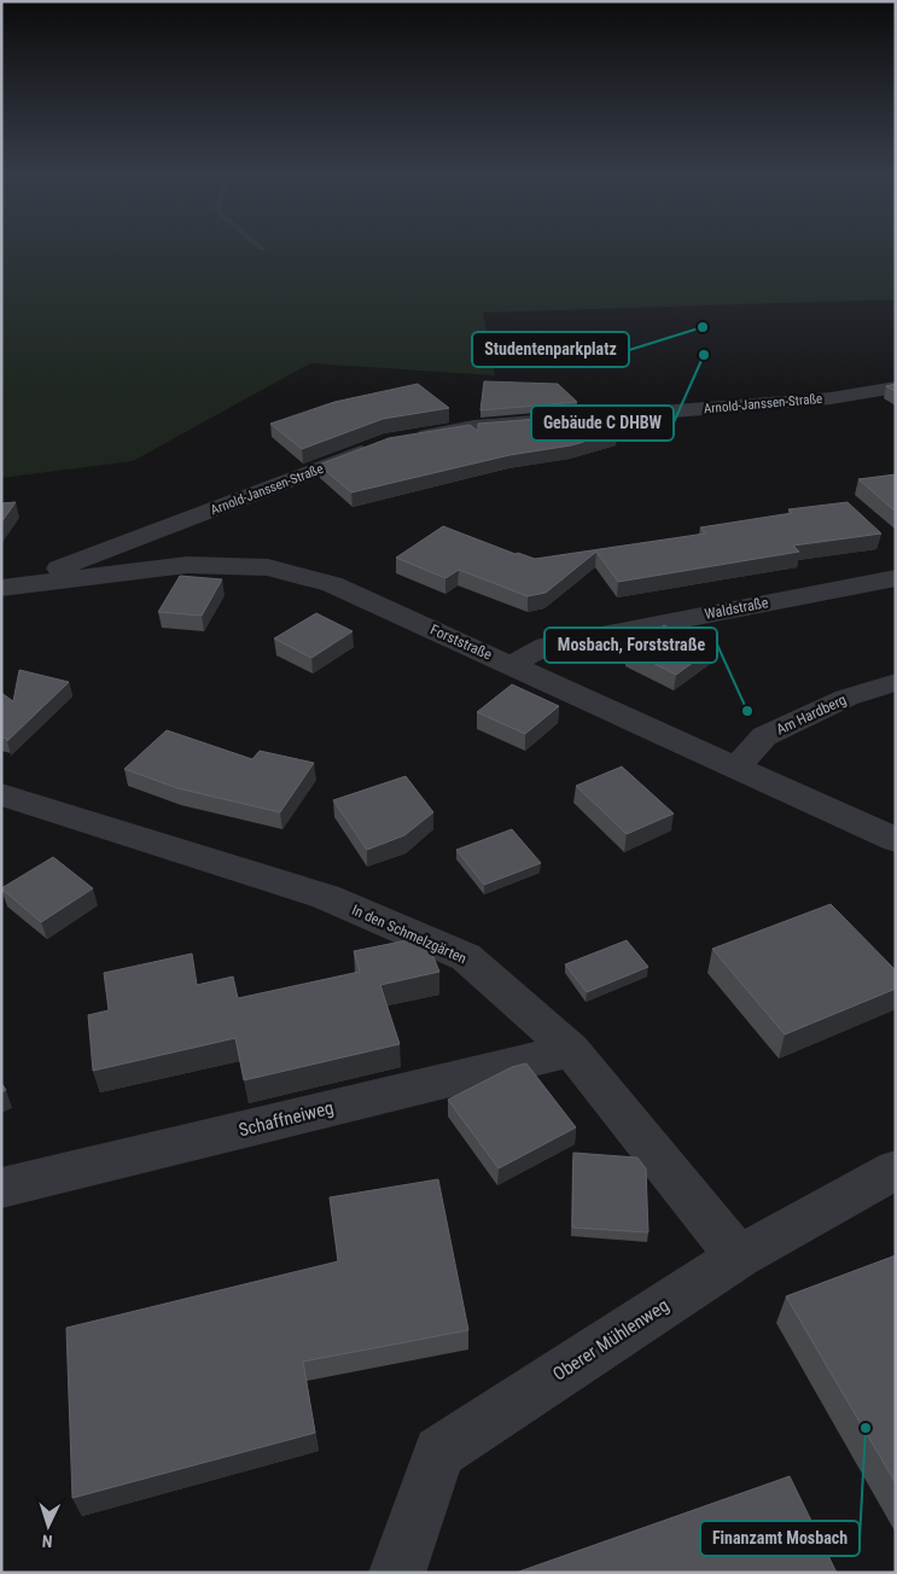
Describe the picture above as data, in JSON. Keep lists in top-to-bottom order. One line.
{"streets":{"street":["Arnold-Janssen-Straße","Waldstraße","Forststraße","Am Hardberg","In den Schmelzgärten","Schaffneiweg","Oberer Mühlenweg"]},"crossings":[["Arnold-Janssen-Straße","Forststraße"],["Waldstraße","Forststraße"],["Forststraße","Am Hardberg"],["In den Schmelzgärten","Schaffneiweg"],["In den Schmelzgärten","Oberer Mühlenweg"]],"places":["Studentenparkplatz","Gebäude C DHBW","Mosbach, Forststraße","Finanzamt Mosbach"],"north":"bottom"}
